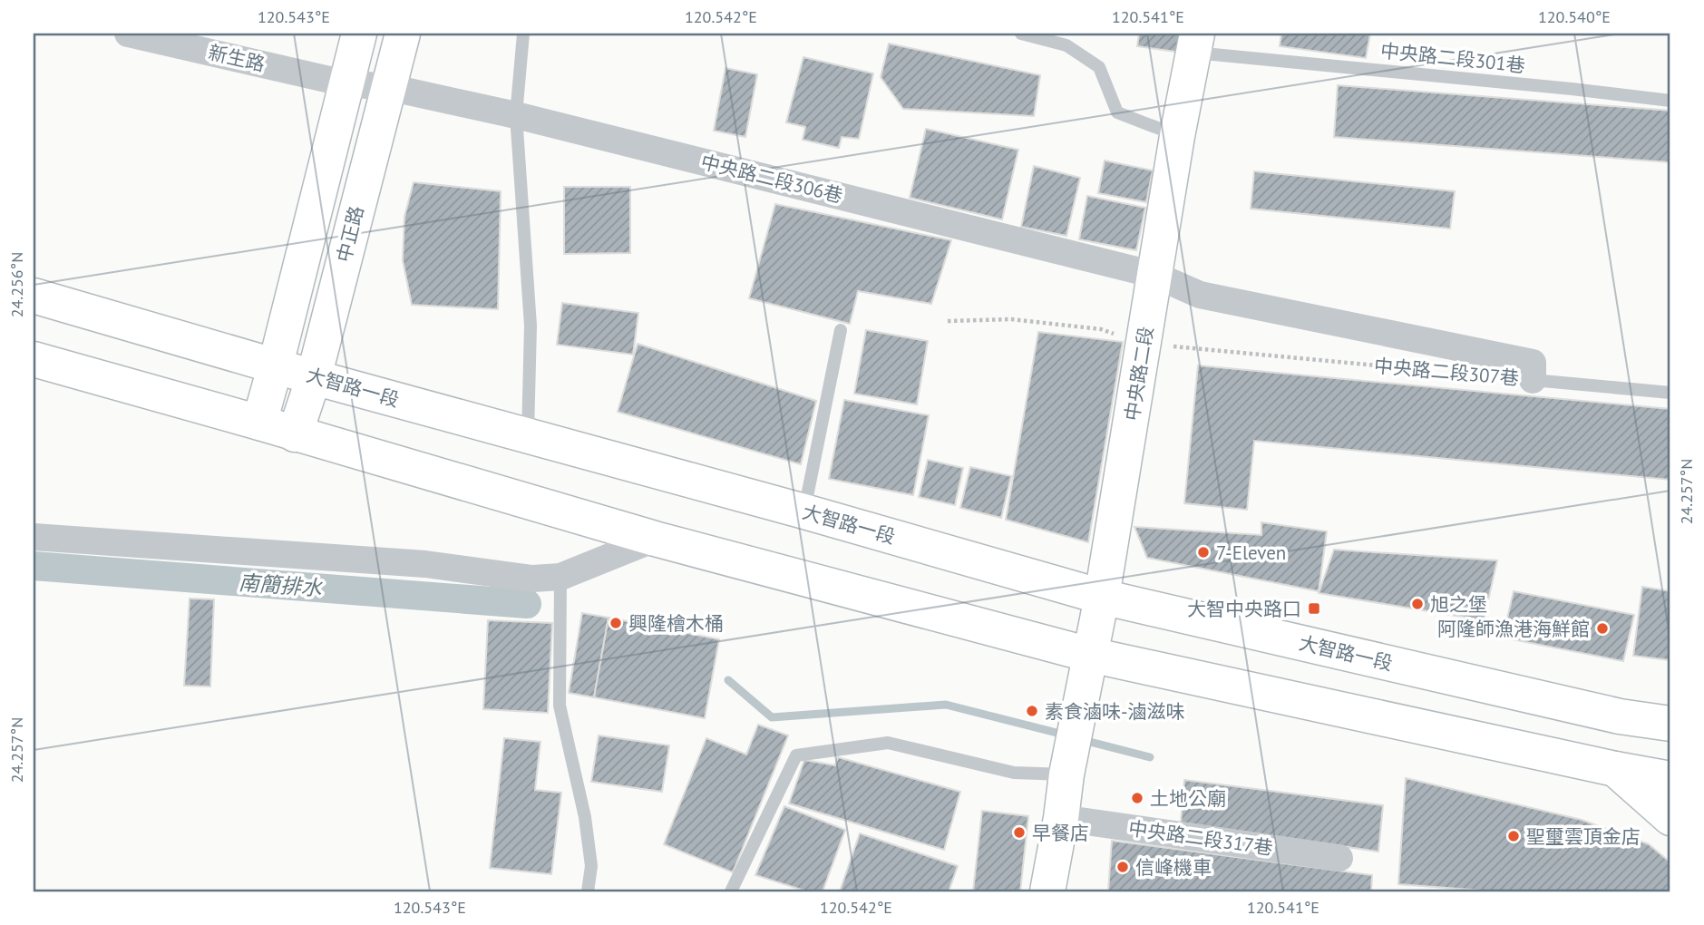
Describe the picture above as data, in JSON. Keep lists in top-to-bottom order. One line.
{"streets":{"street":["新生路","中央路二段306巷","中正路","中央路二段307巷","中央路二段","大智路一段","中央路二段317巷"],"lane":["中央路二段301巷"]},"crossings":[["新生路","中央路二段306巷"],["新生路","中正路"],["中央路二段301巷","中央路二段"],["中央路二段306巷","中正路"],["中央路二段306巷","中央路二段307巷"],["中央路二段306巷","中央路二段"],["中正路","大智路一段"],["中央路二段307巷","中央路二段"],["中央路二段","大智路一段"]],"water":["南簡排水"],"places":{"other":["7-Eleven","旭之堡","興隆檜木桶","阿隆師漁港海鮮館","素食滷味-滷滋味","土地公廟","早餐店","聖璽雲頂金店","信峰機車"],"transit":["大智中央路口"]},"coordinates":["120.543°E","120.542°E","120.541°E","120.540°E","24.256°N","24.257°N"]}
